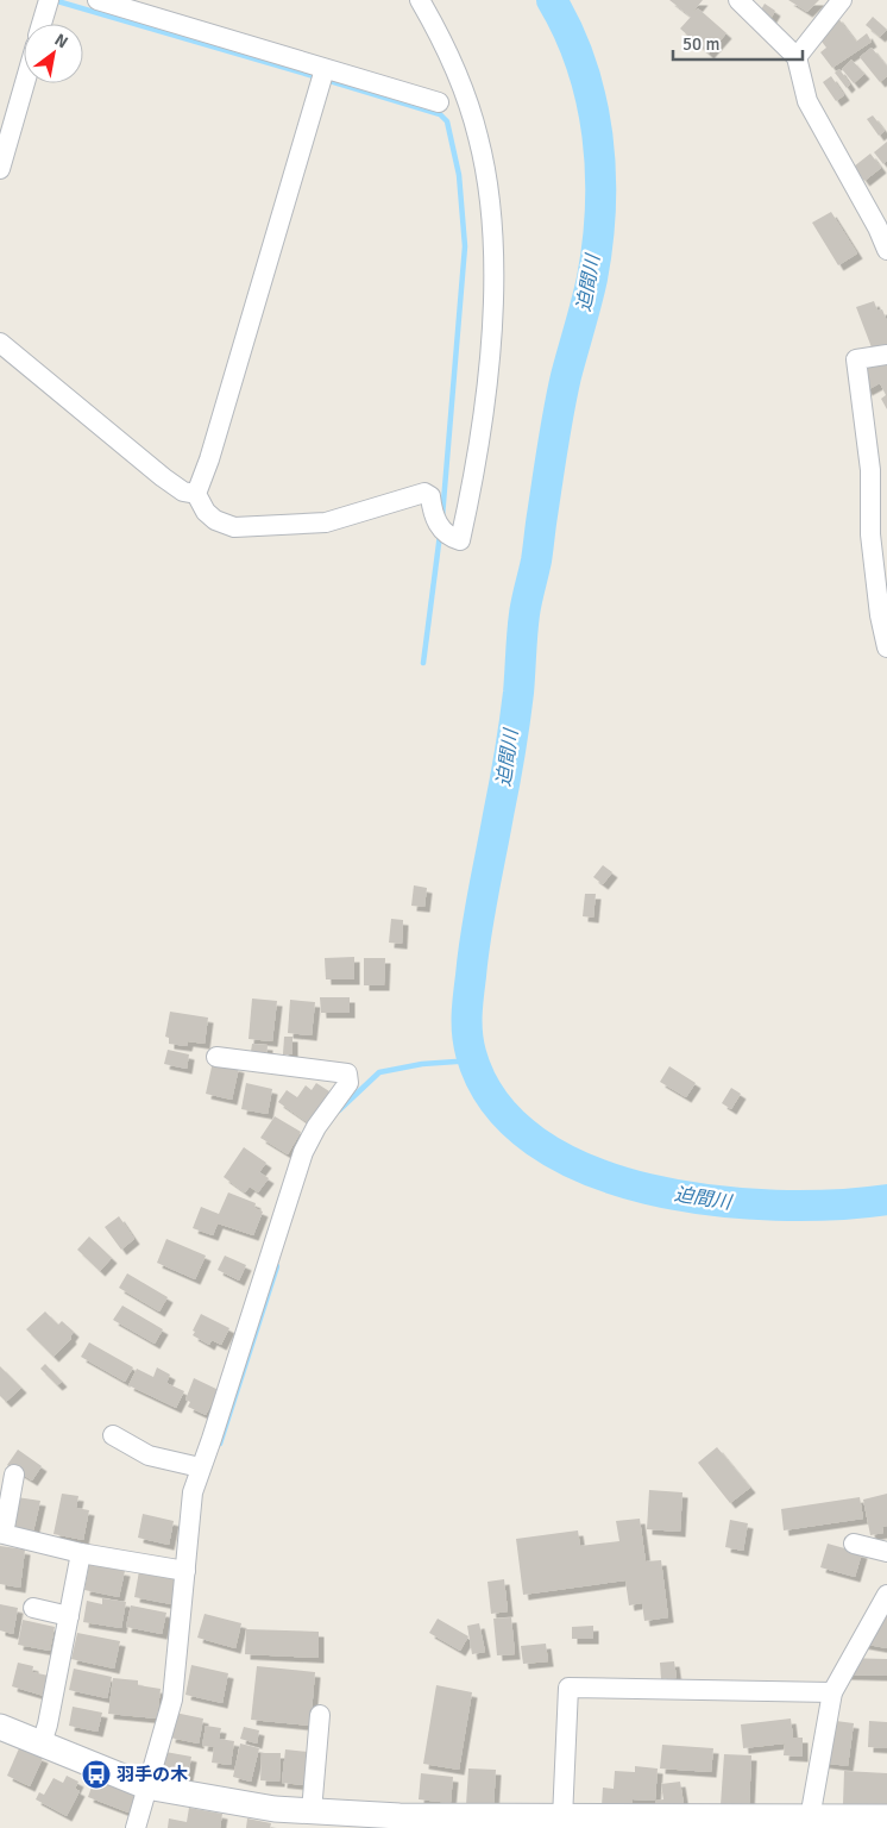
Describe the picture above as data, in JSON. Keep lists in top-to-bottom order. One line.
{"water":["迫間川"],"places":{"bus stop":["羽手の木"]},"scale_bar":"50 m","north":"top right"}
